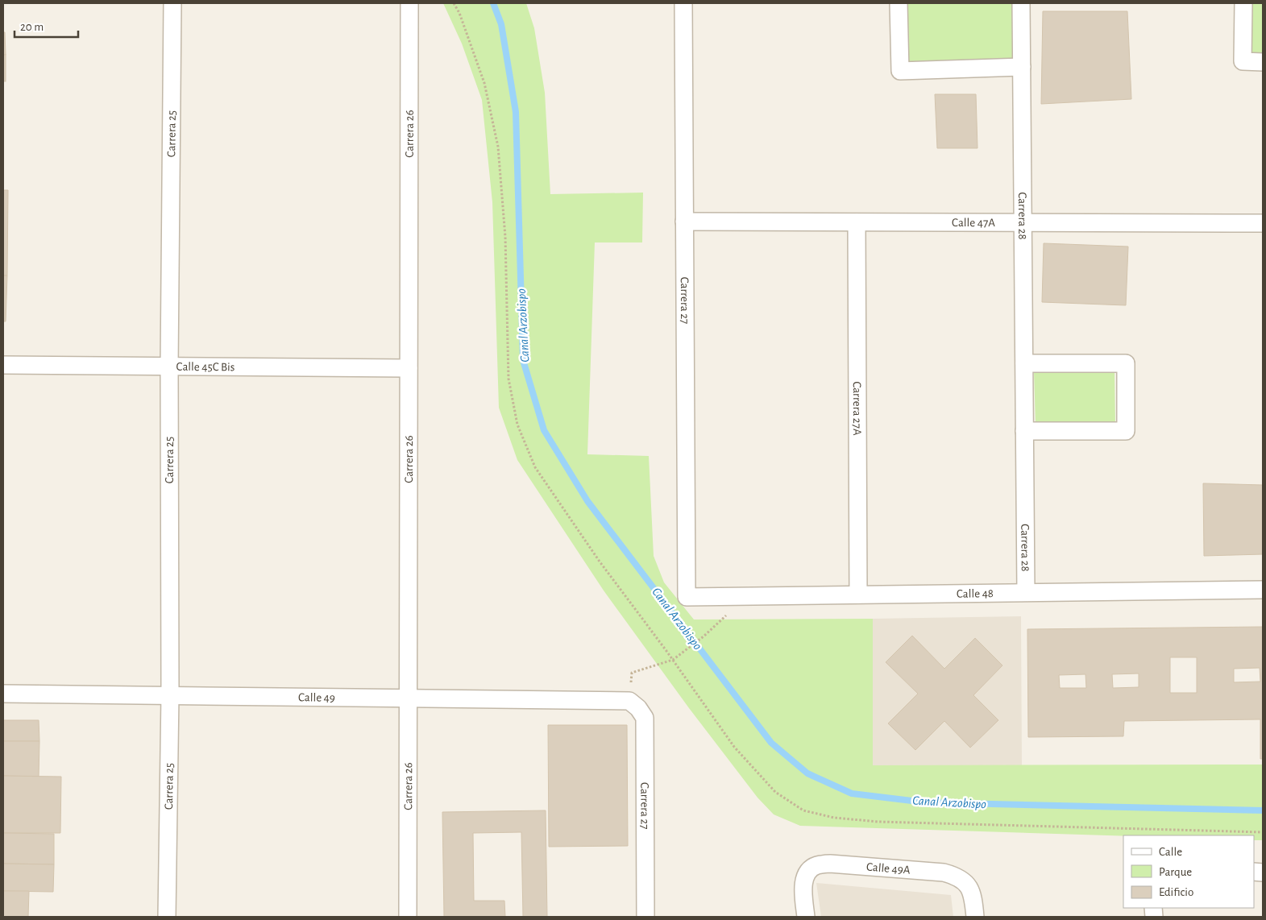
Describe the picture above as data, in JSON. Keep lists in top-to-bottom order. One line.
{"streets":{"street":["Carrera 25","Carrera 26","Carrera 28","Calle 47A","Carrera 27","Calle 45C Bis","Carrera 27A","Calle 48","Calle 49","Calle 49A"]},"crossings":[["Carrera 25","Calle 45C Bis"],["Carrera 25","Calle 49"],["Carrera 26","Calle 45C Bis"],["Carrera 26","Calle 49"],["Carrera 28","Calle 47A"],["Carrera 28","Calle 48"],["Calle 47A","Carrera 27"],["Calle 47A","Carrera 27A"],["Carrera 27","Calle 48"],["Carrera 27","Calle 49"],["Carrera 27A","Calle 48"]],"water":["Canal Arzobispo"],"legend":["Calle","Parque","Edificio"],"scale_bar":"20 m"}
